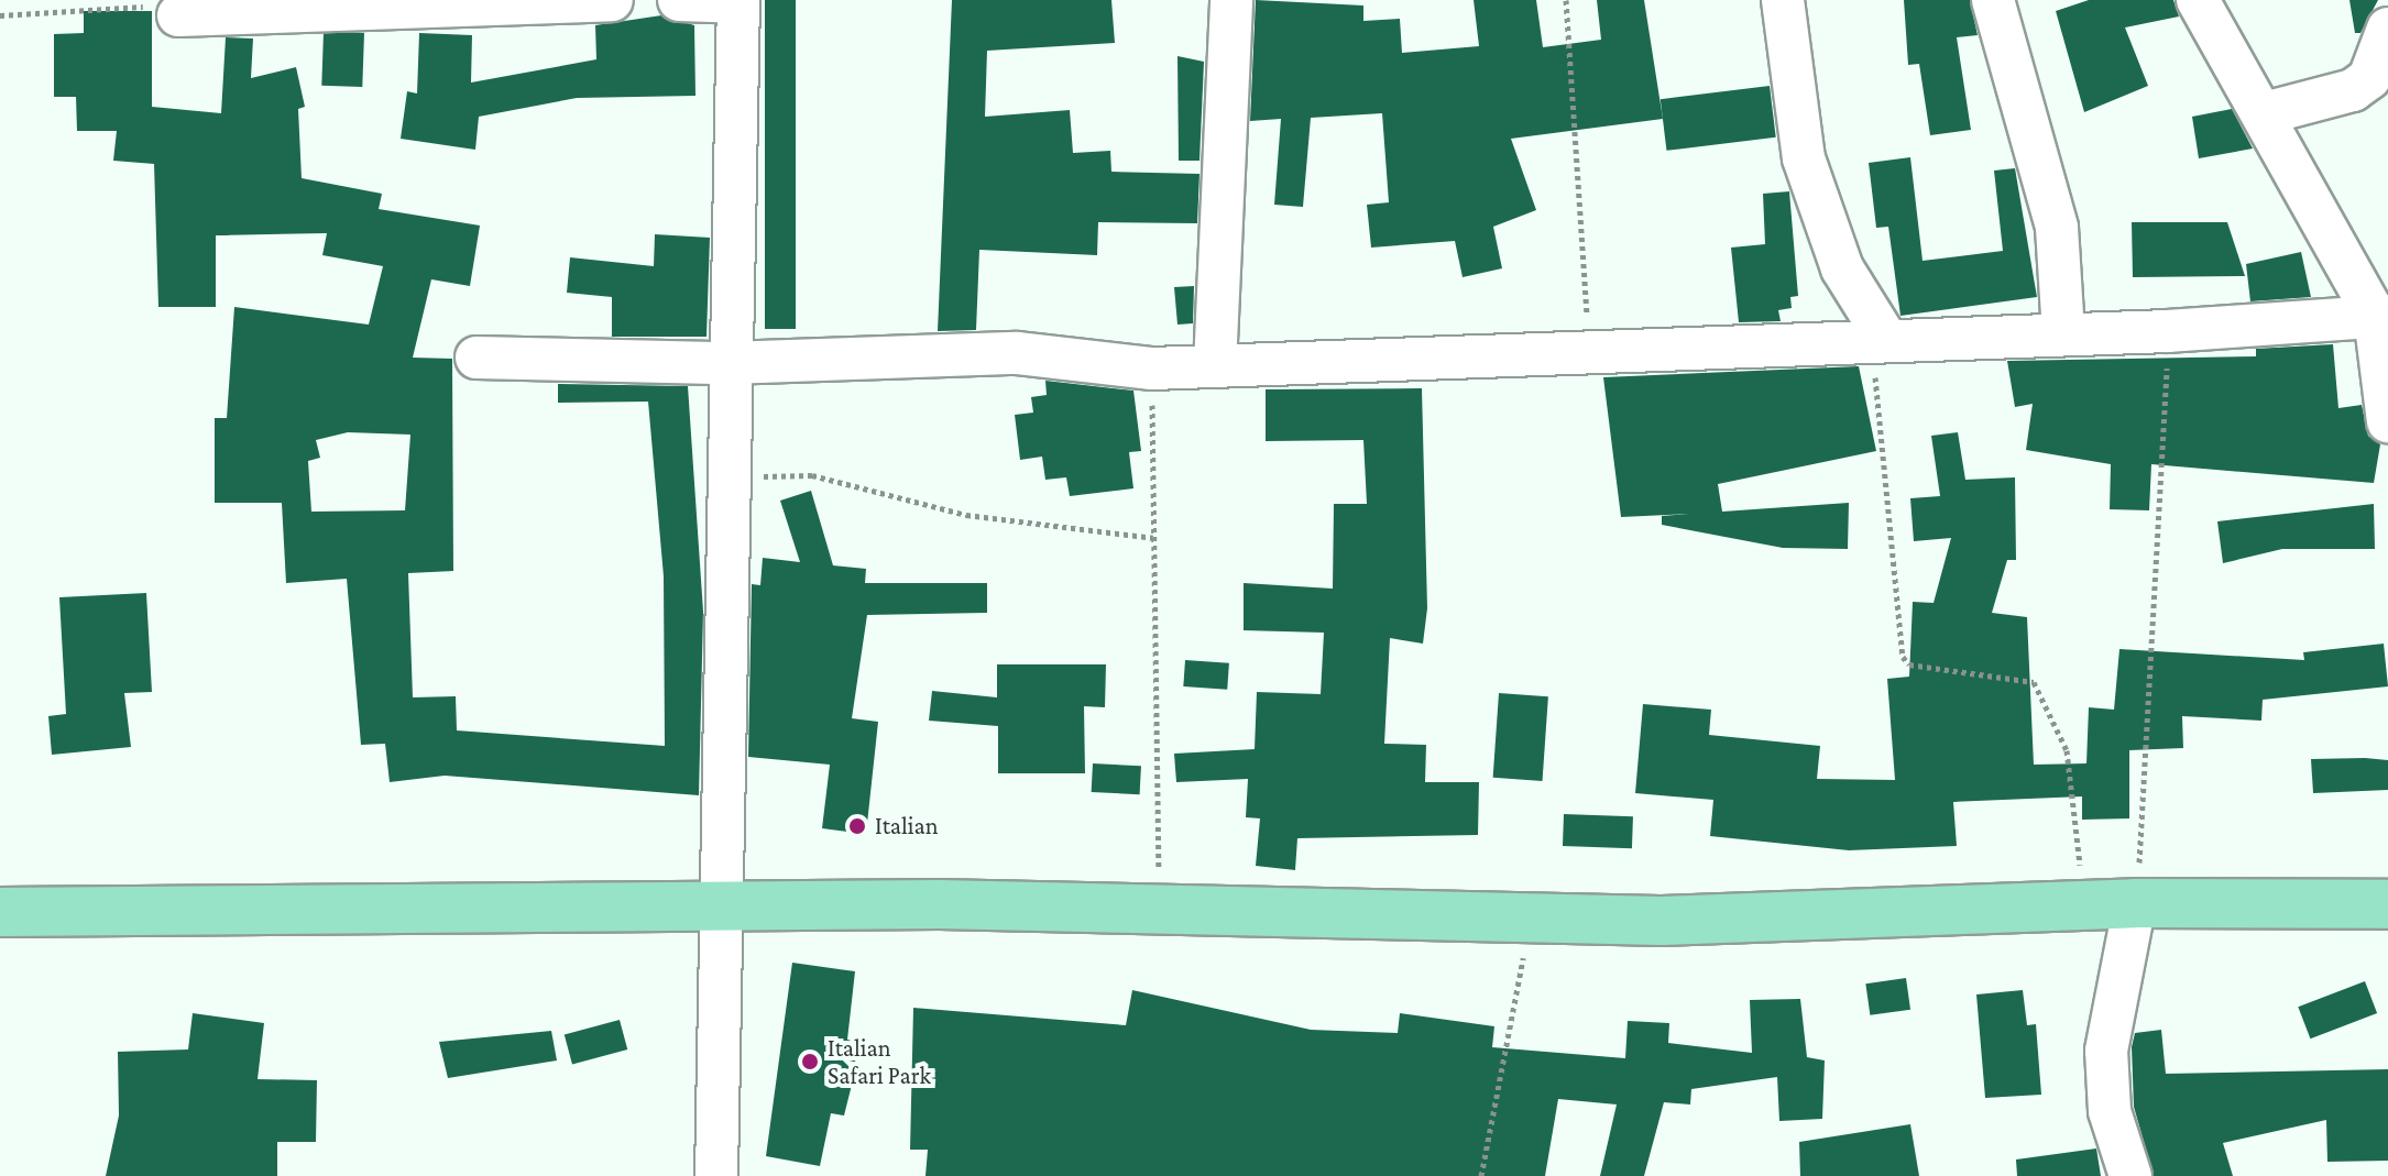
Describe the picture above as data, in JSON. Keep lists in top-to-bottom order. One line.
{"places":["Italian","Italian Safari Park"]}
